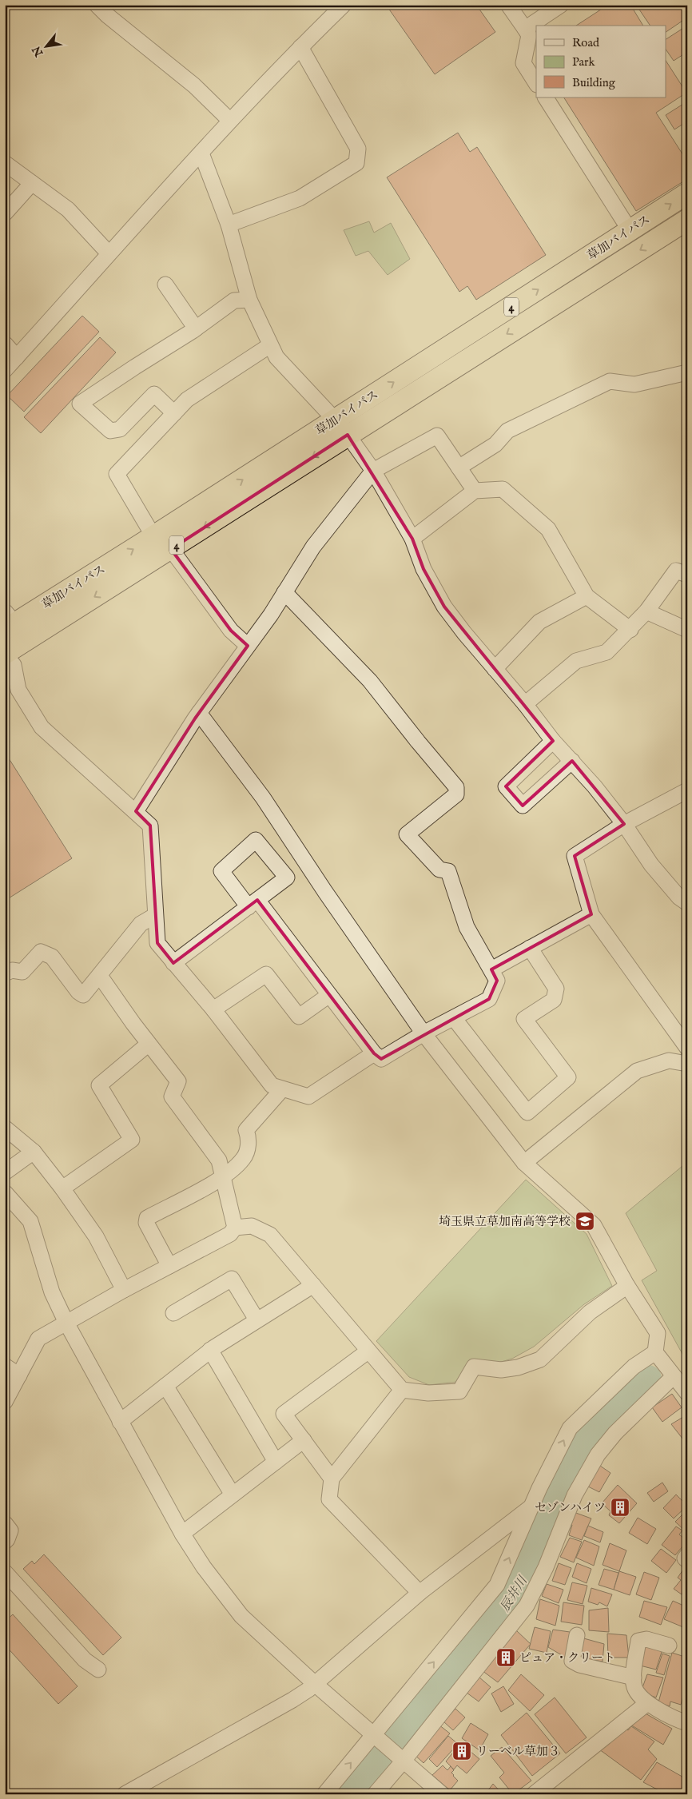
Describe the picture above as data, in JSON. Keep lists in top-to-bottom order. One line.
{"streets":{"highway":["草加バイパス","4"]},"water":["辰井川"],"places":{"school or university":["埼玉県立草加南高等学校"],"building":["セゾンハイツ","ピュア・クリート","リーベル草加３"]},"legend":["Road","Park","Building"],"north":"bottom left"}
